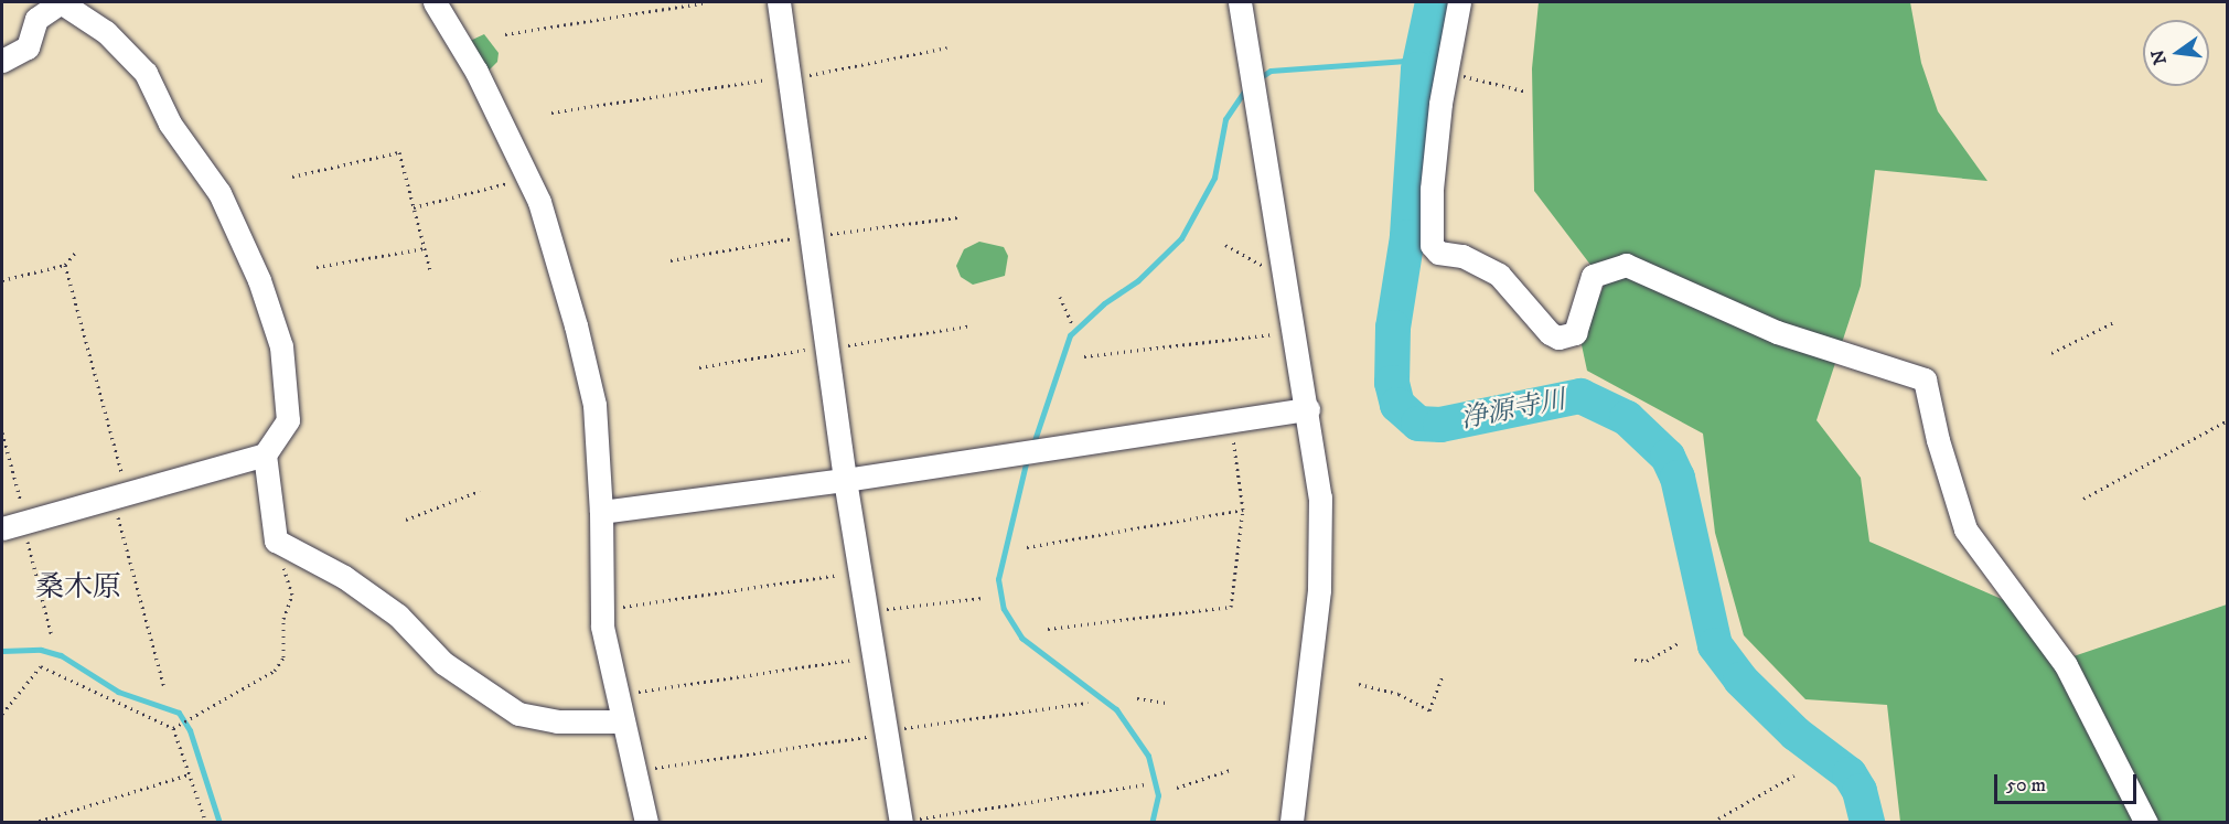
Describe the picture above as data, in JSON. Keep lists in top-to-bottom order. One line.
{"districts":["桑木原"],"water":["浄源寺川"],"scale_bar":"50 m","north":"left"}
